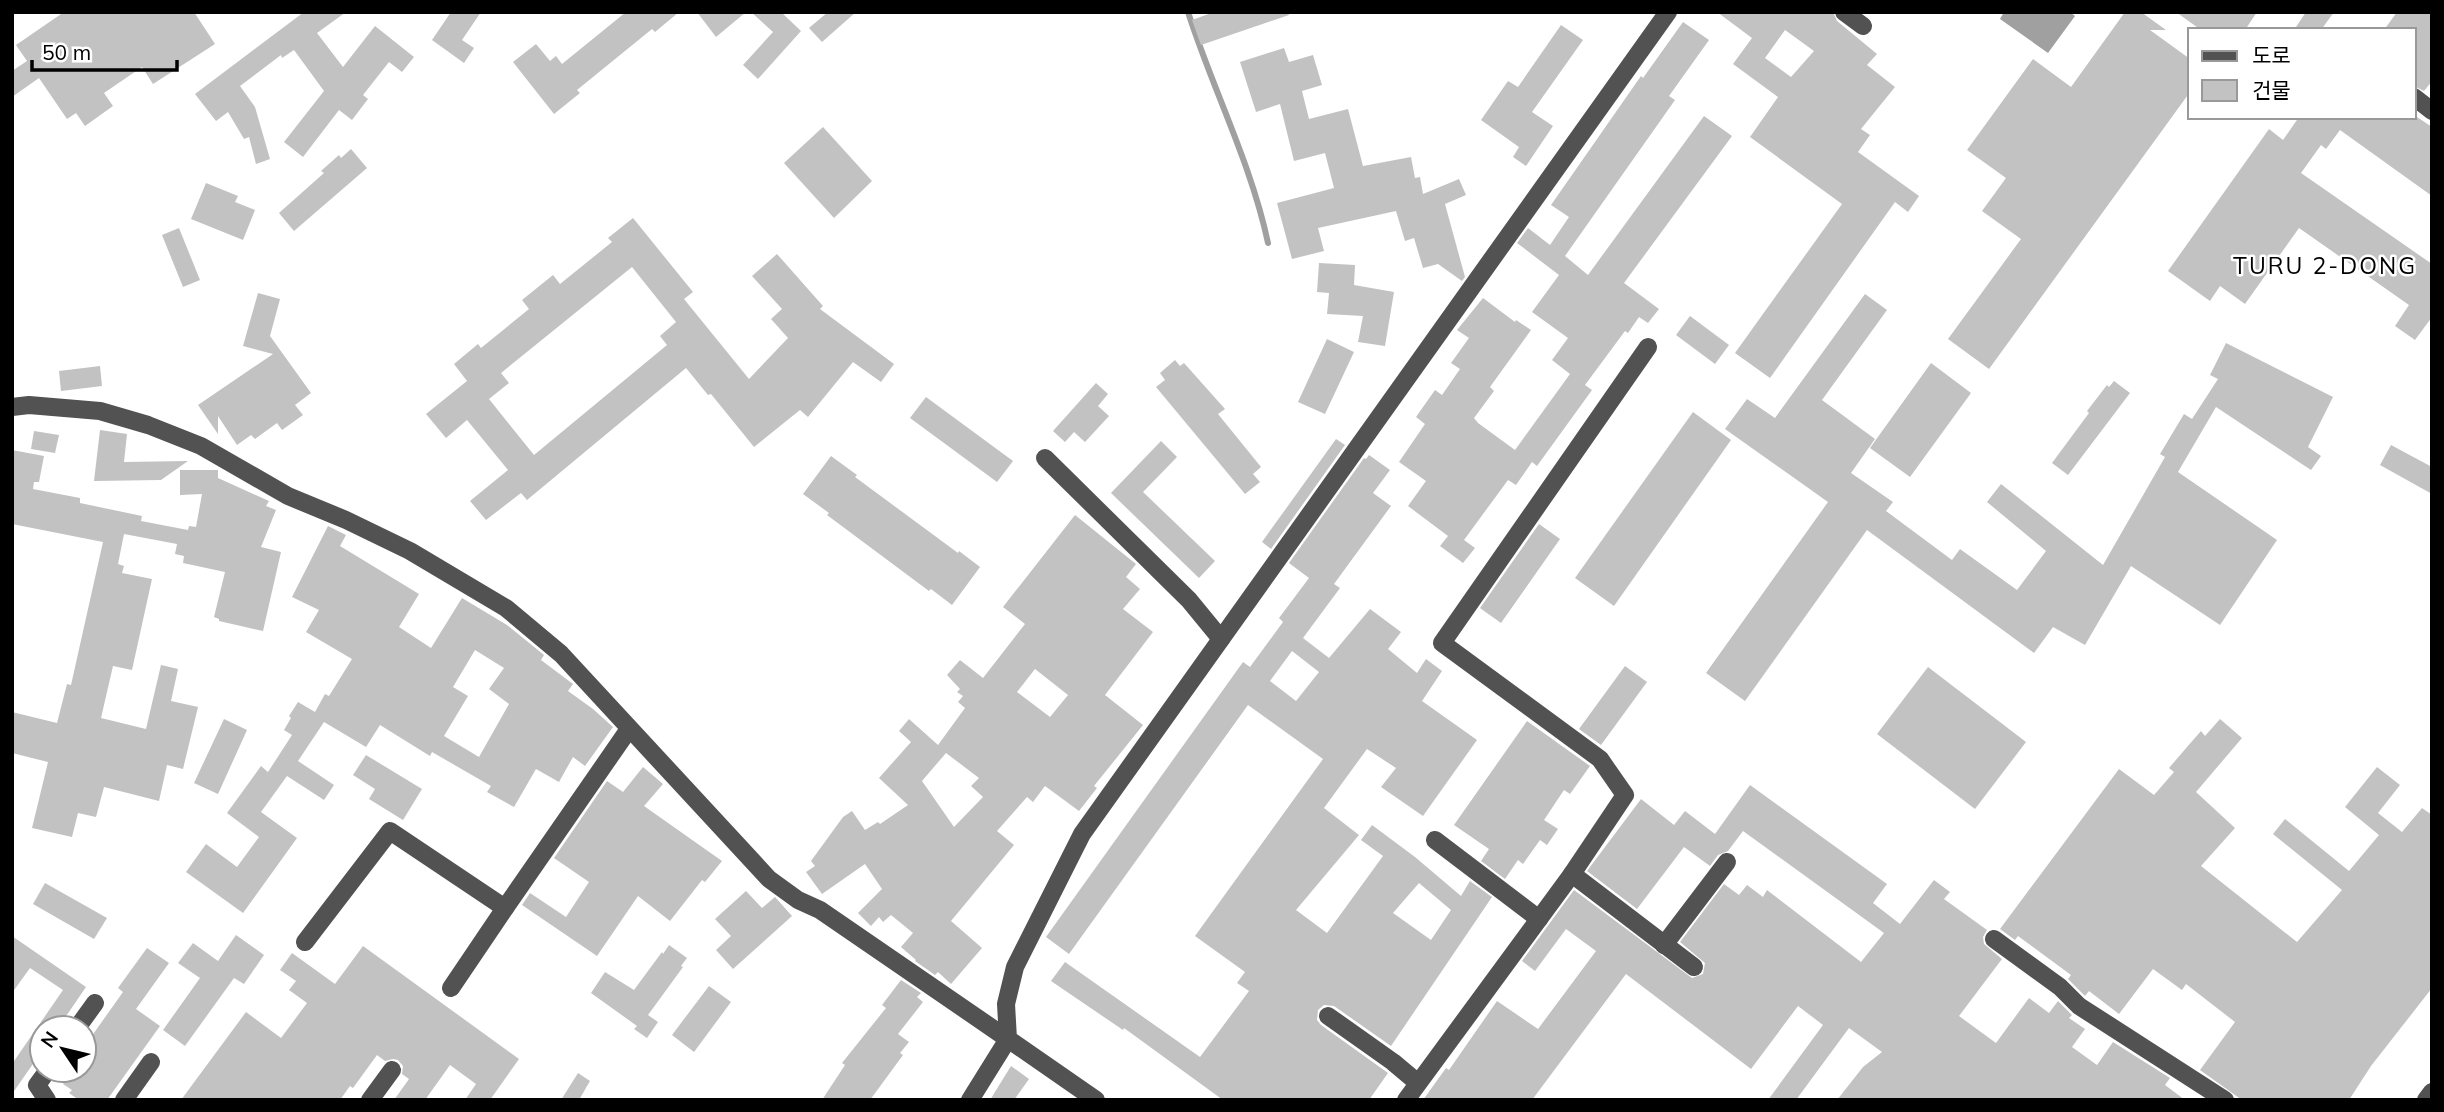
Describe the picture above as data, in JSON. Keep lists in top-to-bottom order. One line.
{"districts":["TURU 2-DONG"],"legend":["도로","건물"],"scale_bar":"50 m","north":"top left"}
